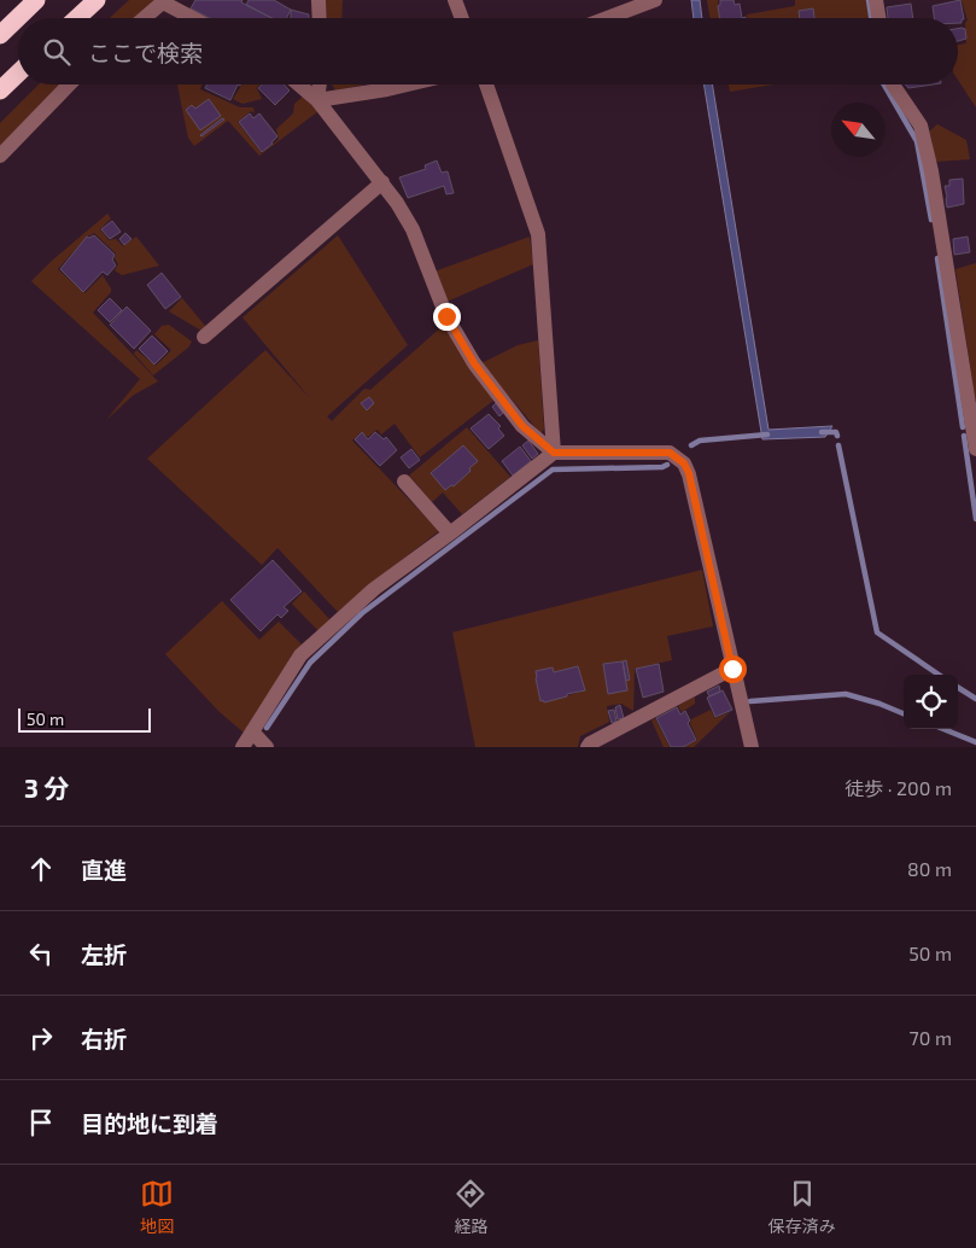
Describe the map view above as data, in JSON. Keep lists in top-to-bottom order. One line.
{"scale_bar":"50 m","north":"top left","page":{"search":"ここで検索","scale":"50 m","heading":["3 分","徒歩 · 200 m"],"list":[["直進","80 m"],["左折","50 m"],["右折","70 m"],"目的地に到着"],"nav":["地図","経路","保存済み"]}}
